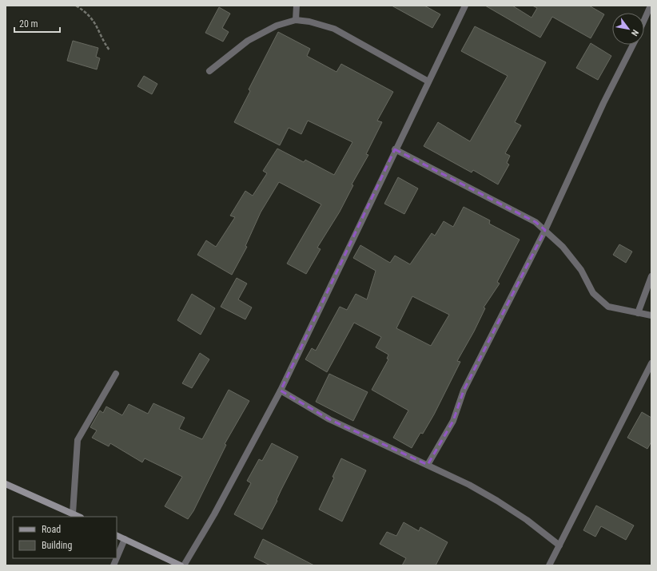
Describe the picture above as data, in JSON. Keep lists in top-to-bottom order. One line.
{"legend":["Road","Building"],"scale_bar":"20 m","north":"bottom right"}
